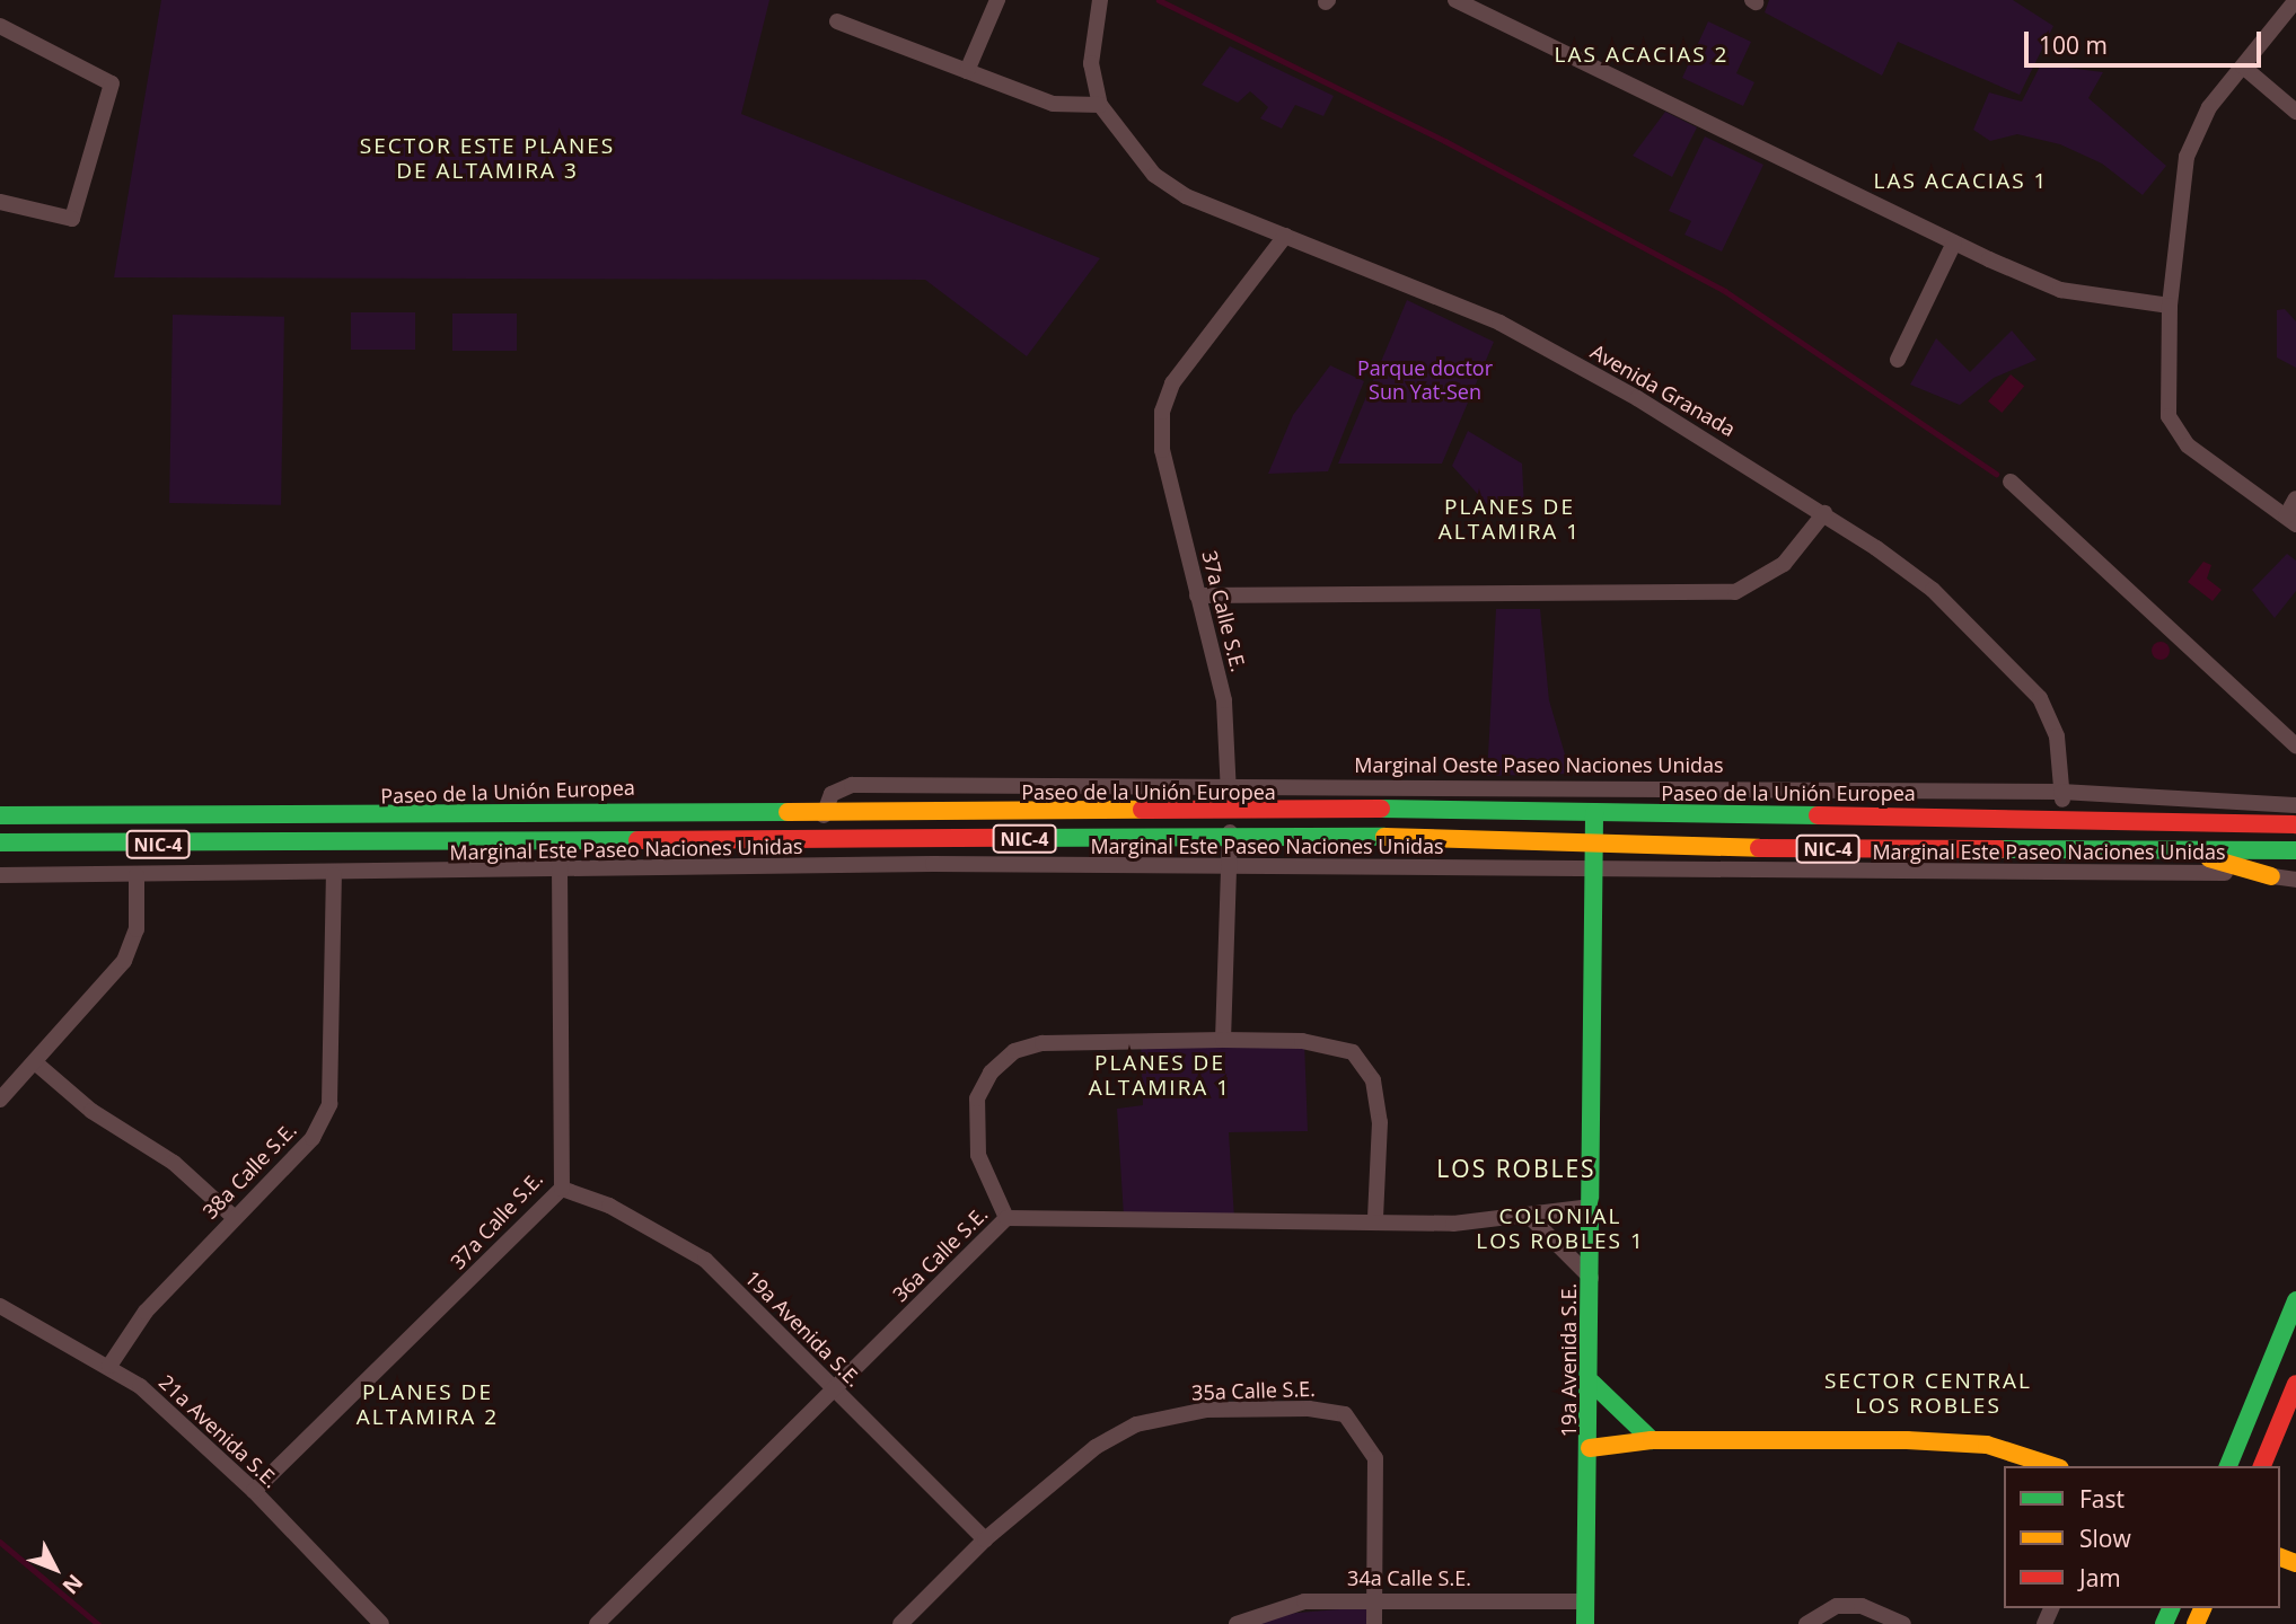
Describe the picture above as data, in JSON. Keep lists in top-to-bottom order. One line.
{"streets":{"main road":["Paseo de la Unión Europea","NIC-4","19a Avenida S.E."],"street":["Avenida Granada","37a Calle S.E.","Marginal Oeste Paseo Naciones Unidas","Marginal Este Paseo Naciones Unidas","38a Calle S.E.","36a Calle S.E.","35a Calle S.E.","21a Avenida S.E.","34a Calle S.E."]},"crossings":[["Avenida Granada","37a Calle S.E."],["Avenida Granada","Marginal Oeste Paseo Naciones Unidas"],["Avenida Granada","Paseo de la Unión Europea"],["Avenida Granada","NIC-4"],["37a Calle S.E.","Marginal Oeste Paseo Naciones Unidas"],["37a Calle S.E.","Paseo de la Unión Europea"],["37a Calle S.E.","NIC-4"],["37a Calle S.E.","Marginal Este Paseo Naciones Unidas"],["37a Calle S.E.","19a Avenida S.E."],["37a Calle S.E.","21a Avenida S.E."],["Marginal Oeste Paseo Naciones Unidas","Paseo de la Unión Europea"],["Paseo de la Unión Europea","19a Avenida S.E."],["NIC-4","19a Avenida S.E."],["Marginal Este Paseo Naciones Unidas","38a Calle S.E."],["Marginal Este Paseo Naciones Unidas","19a Avenida S.E."],["38a Calle S.E.","21a Avenida S.E."],["36a Calle S.E.","19a Avenida S.E."],["19a Avenida S.E.","35a Calle S.E."],["19a Avenida S.E.","34a Calle S.E."],["35a Calle S.E.","34a Calle S.E."]],"districts":["LAS ACACIAS 2","SECTOR ESTE PLANES DE ALTAMIRA 3","LAS ACACIAS 1","PLANES DE ALTAMIRA 1","PLANES DE ALTAMIRA 1","LOS ROBLES","COLONIAL LOS ROBLES 1","SECTOR CENTRAL LOS ROBLES","PLANES DE ALTAMIRA 2"],"parks":["Parque doctor Sun Yat-Sen"],"legend":["Fast","Slow","Jam"],"scale_bar":"100 m","north":"bottom right"}
